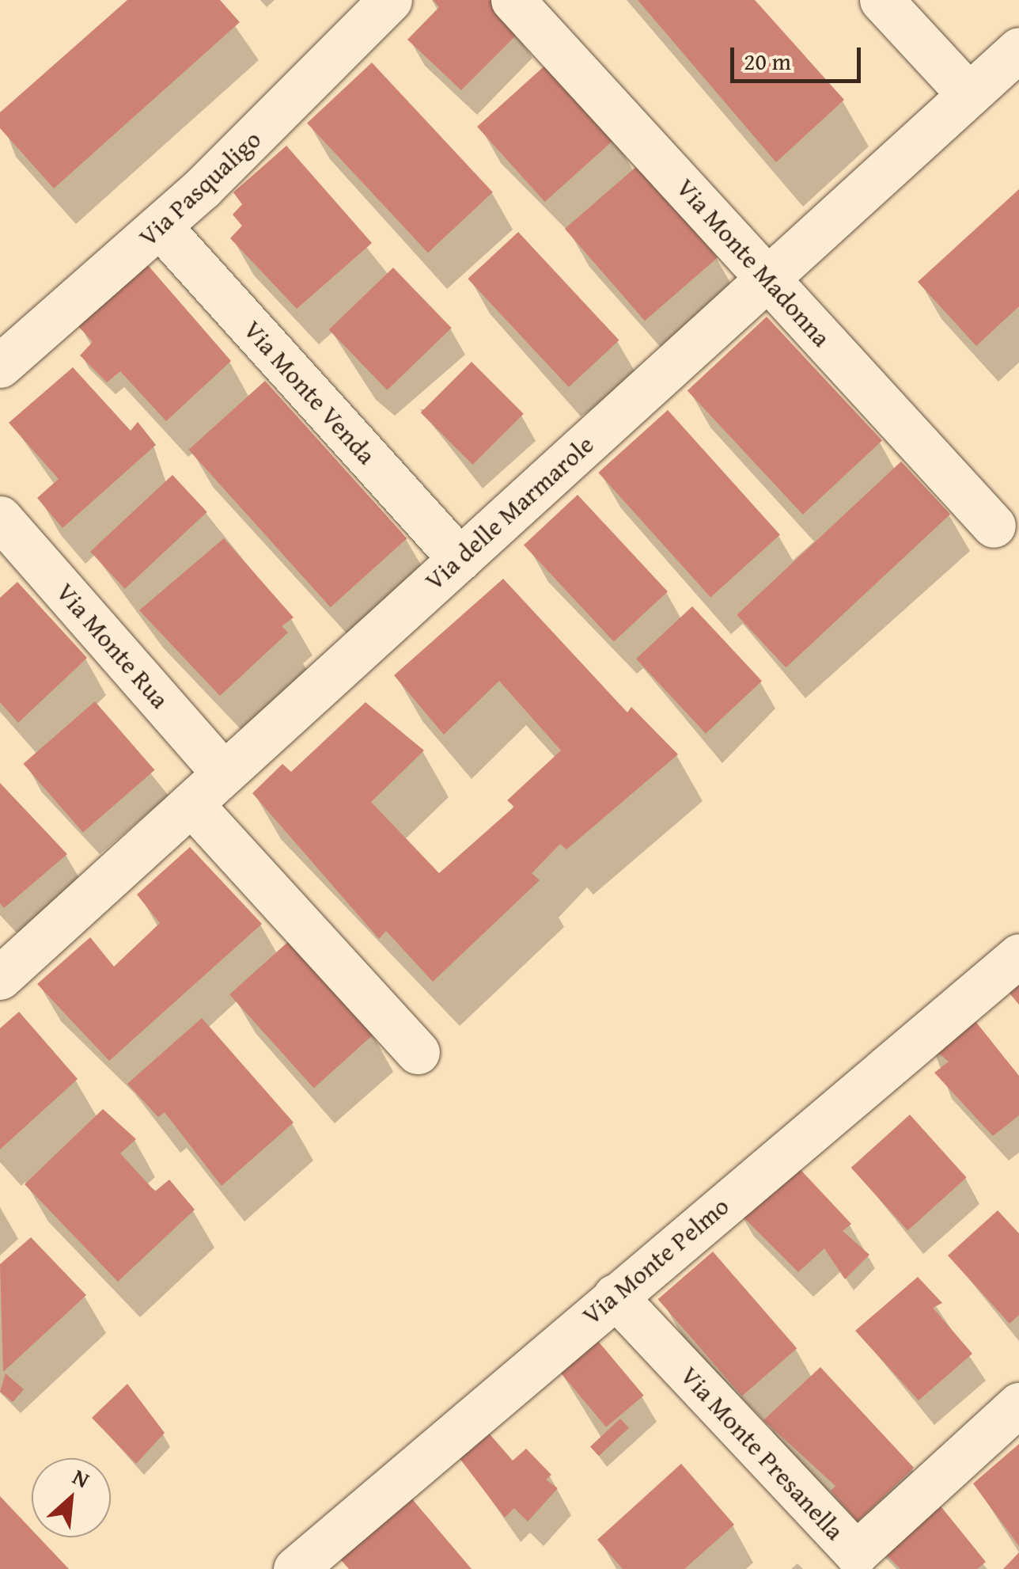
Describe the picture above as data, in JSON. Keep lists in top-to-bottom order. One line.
{"streets":{"street":["Via Pasqualigo","Via Monte Madonna","Via Monte Venda","Via delle Marmarole","Via Monte Rua","Via Monte Pelmo","Via Monte Presanella"]},"crossings":[["Via Pasqualigo","Via Monte Venda"],["Via Monte Madonna","Via delle Marmarole"],["Via Monte Venda","Via delle Marmarole"],["Via delle Marmarole","Via Monte Rua"],["Via Monte Pelmo","Via Monte Presanella"]],"scale_bar":"20 m","north":"top right"}
